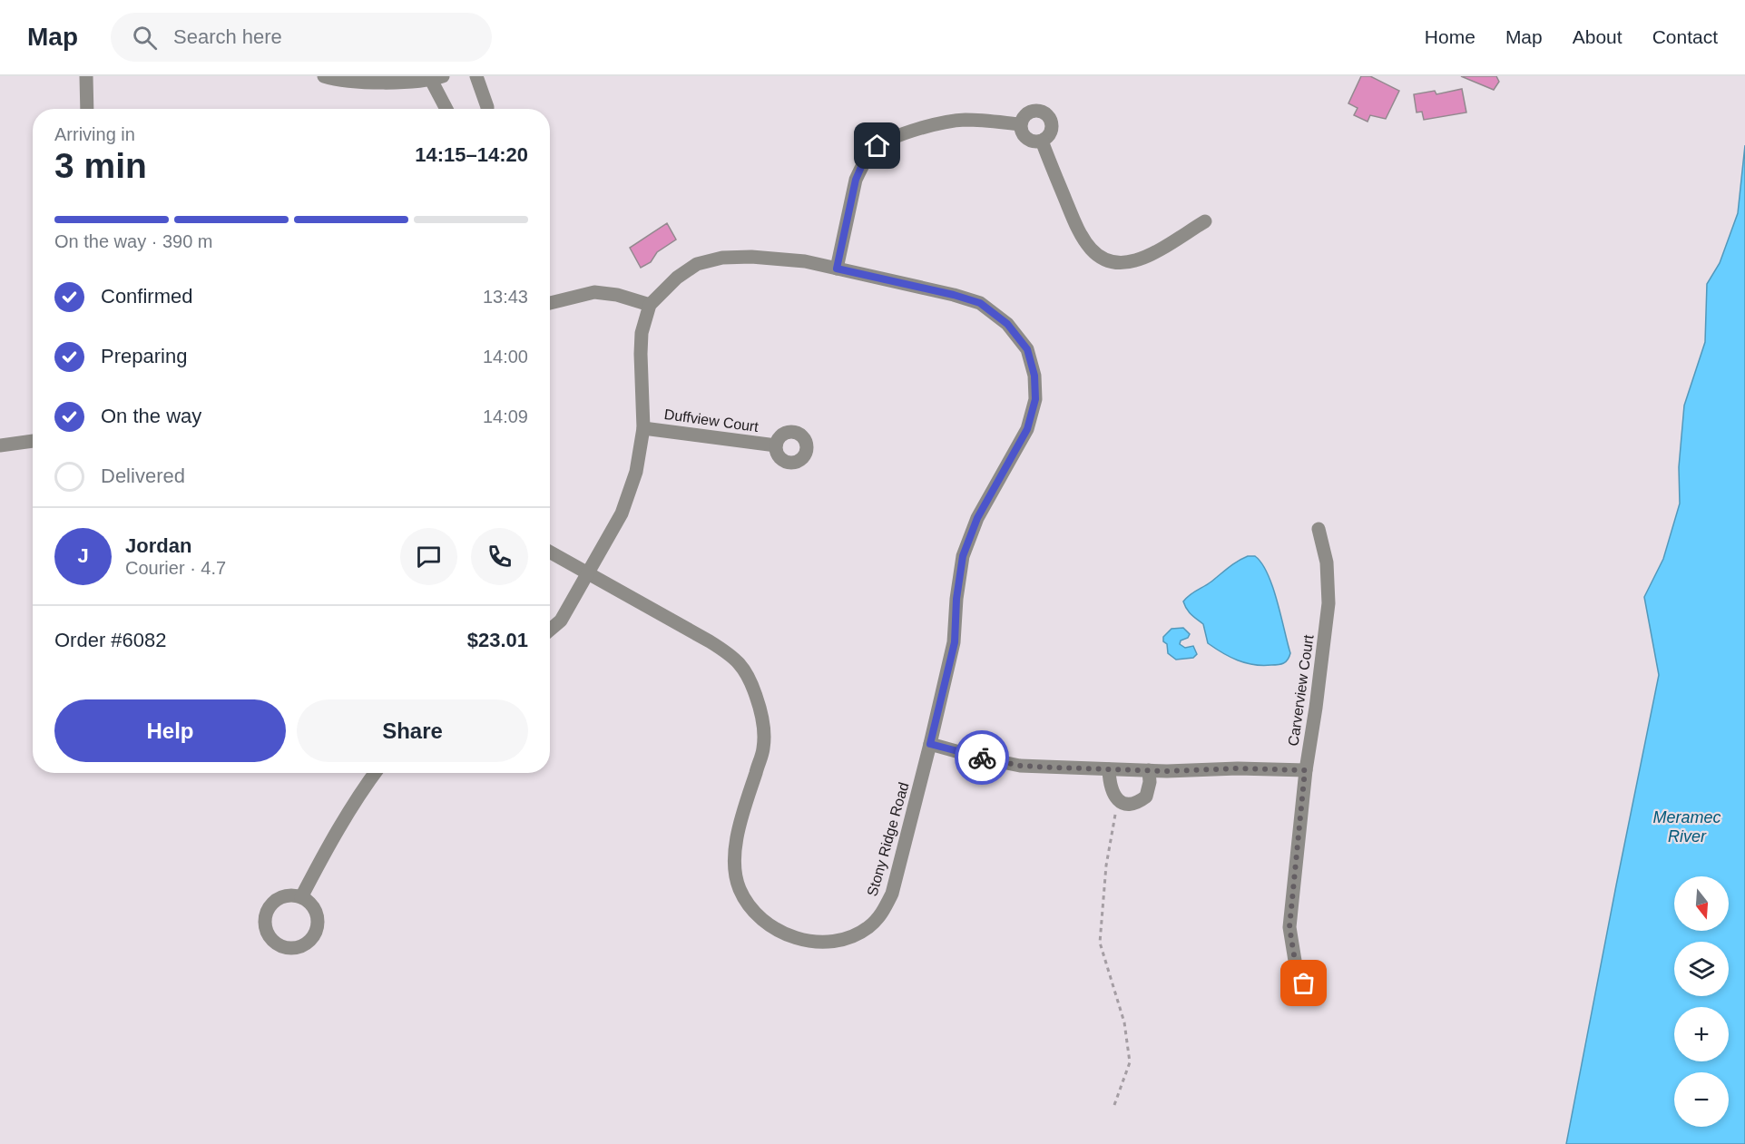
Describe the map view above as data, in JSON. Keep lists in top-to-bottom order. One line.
{"streets":{"street":["Duffview Court","Carverview Court","Stony Ridge Road"]},"water":["Meramec River"],"north":"bottom","page":{"header":"Map","search":"Search here","nav":["Home","Map","About","Contact"],"heading":["3 min","Arriving in","14:15–14:20"],"panel":["Jordan","Courier · 4.7","Order #6082","$23.01"],"bar":"On the way · 390 m","list":[["Confirmed","13:43"],["Preparing","14:00"],["On the way","14:09"],"Delivered"],"round":"J","buttons":["Help","Share"],"map_buttons":["+","−"]}}
